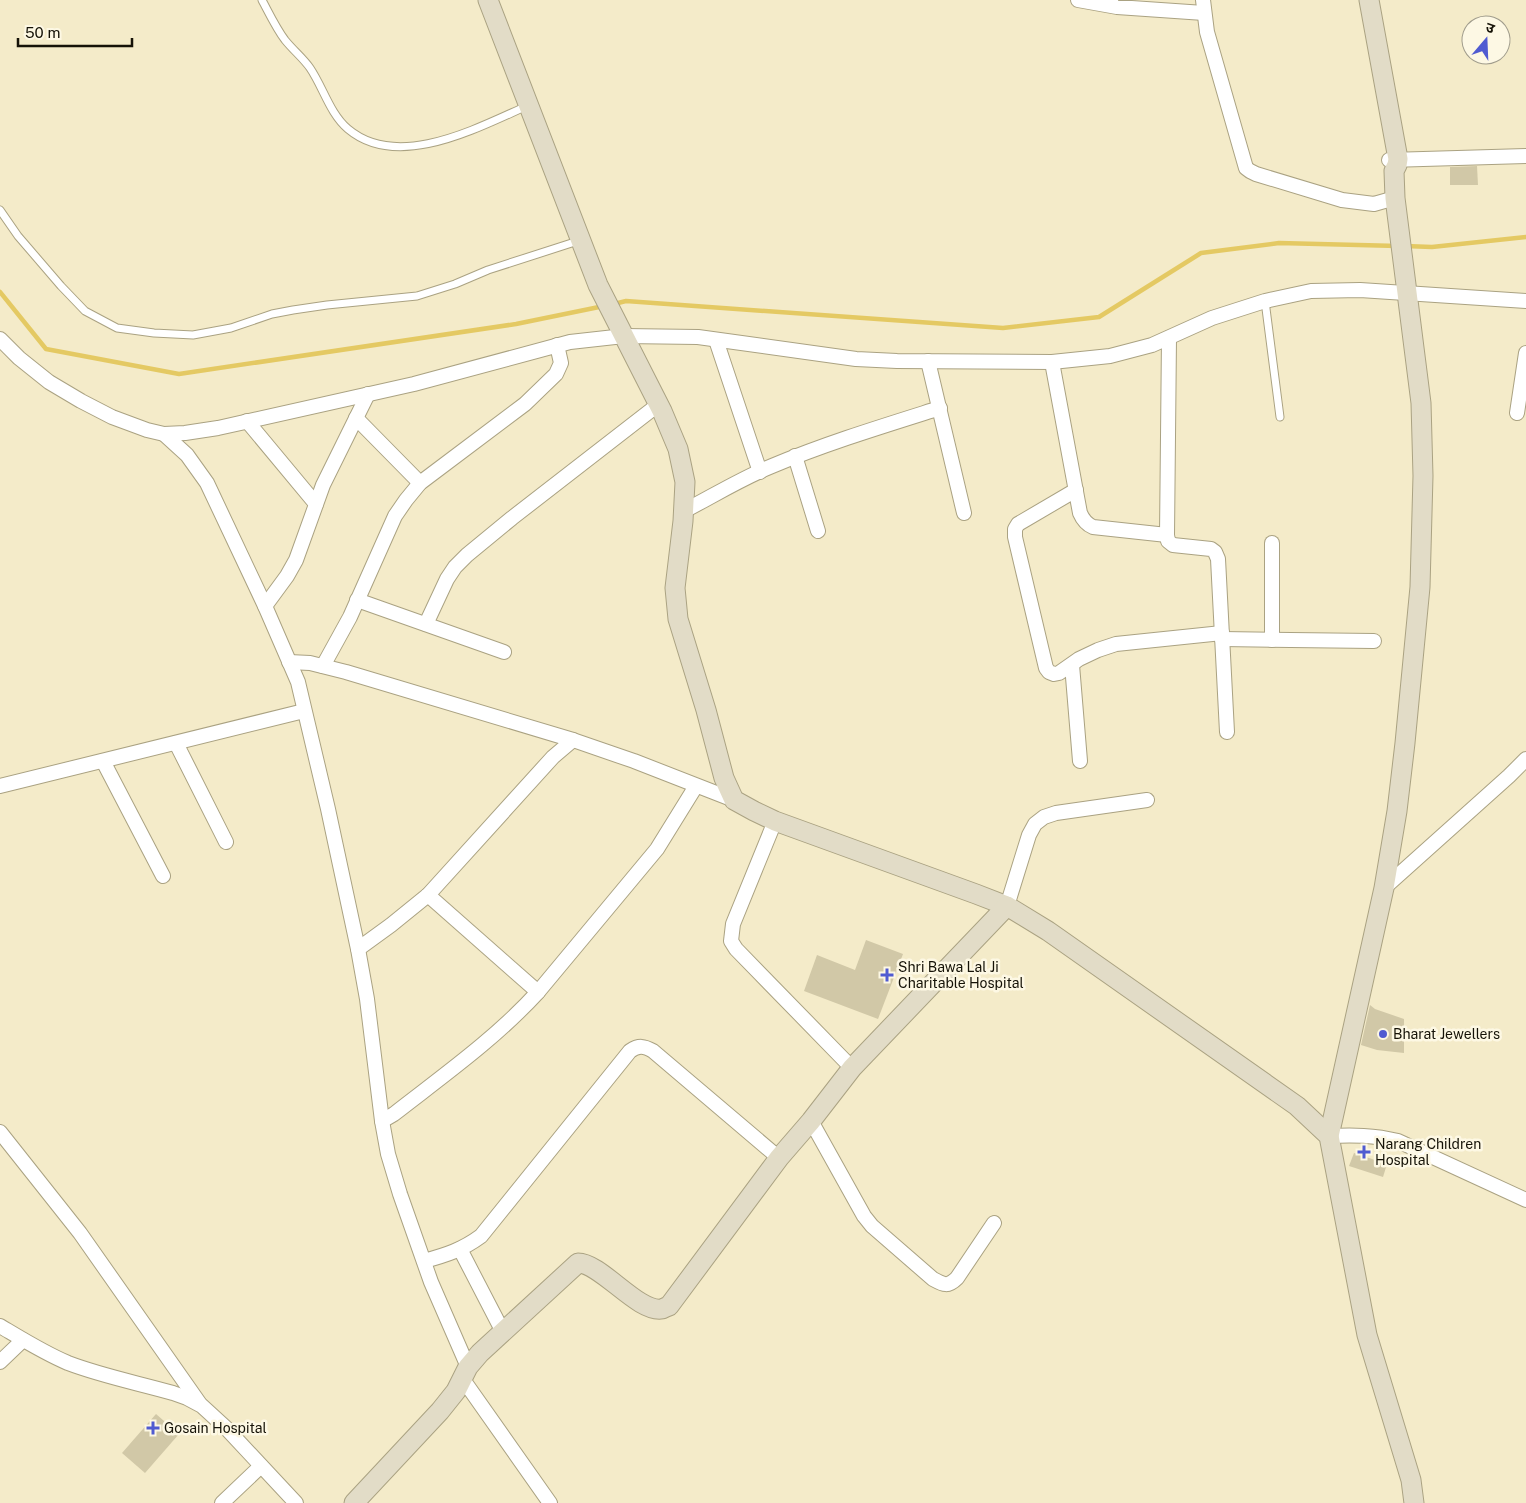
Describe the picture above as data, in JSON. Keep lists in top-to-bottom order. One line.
{"places":{"health":["Shri Bawa Lal Ji Charitable Hospital","Narang Children Hospital","Gosain Hospital"],"other":["Bharat Jewellers"]},"scale_bar":"50 m","north":"top"}
